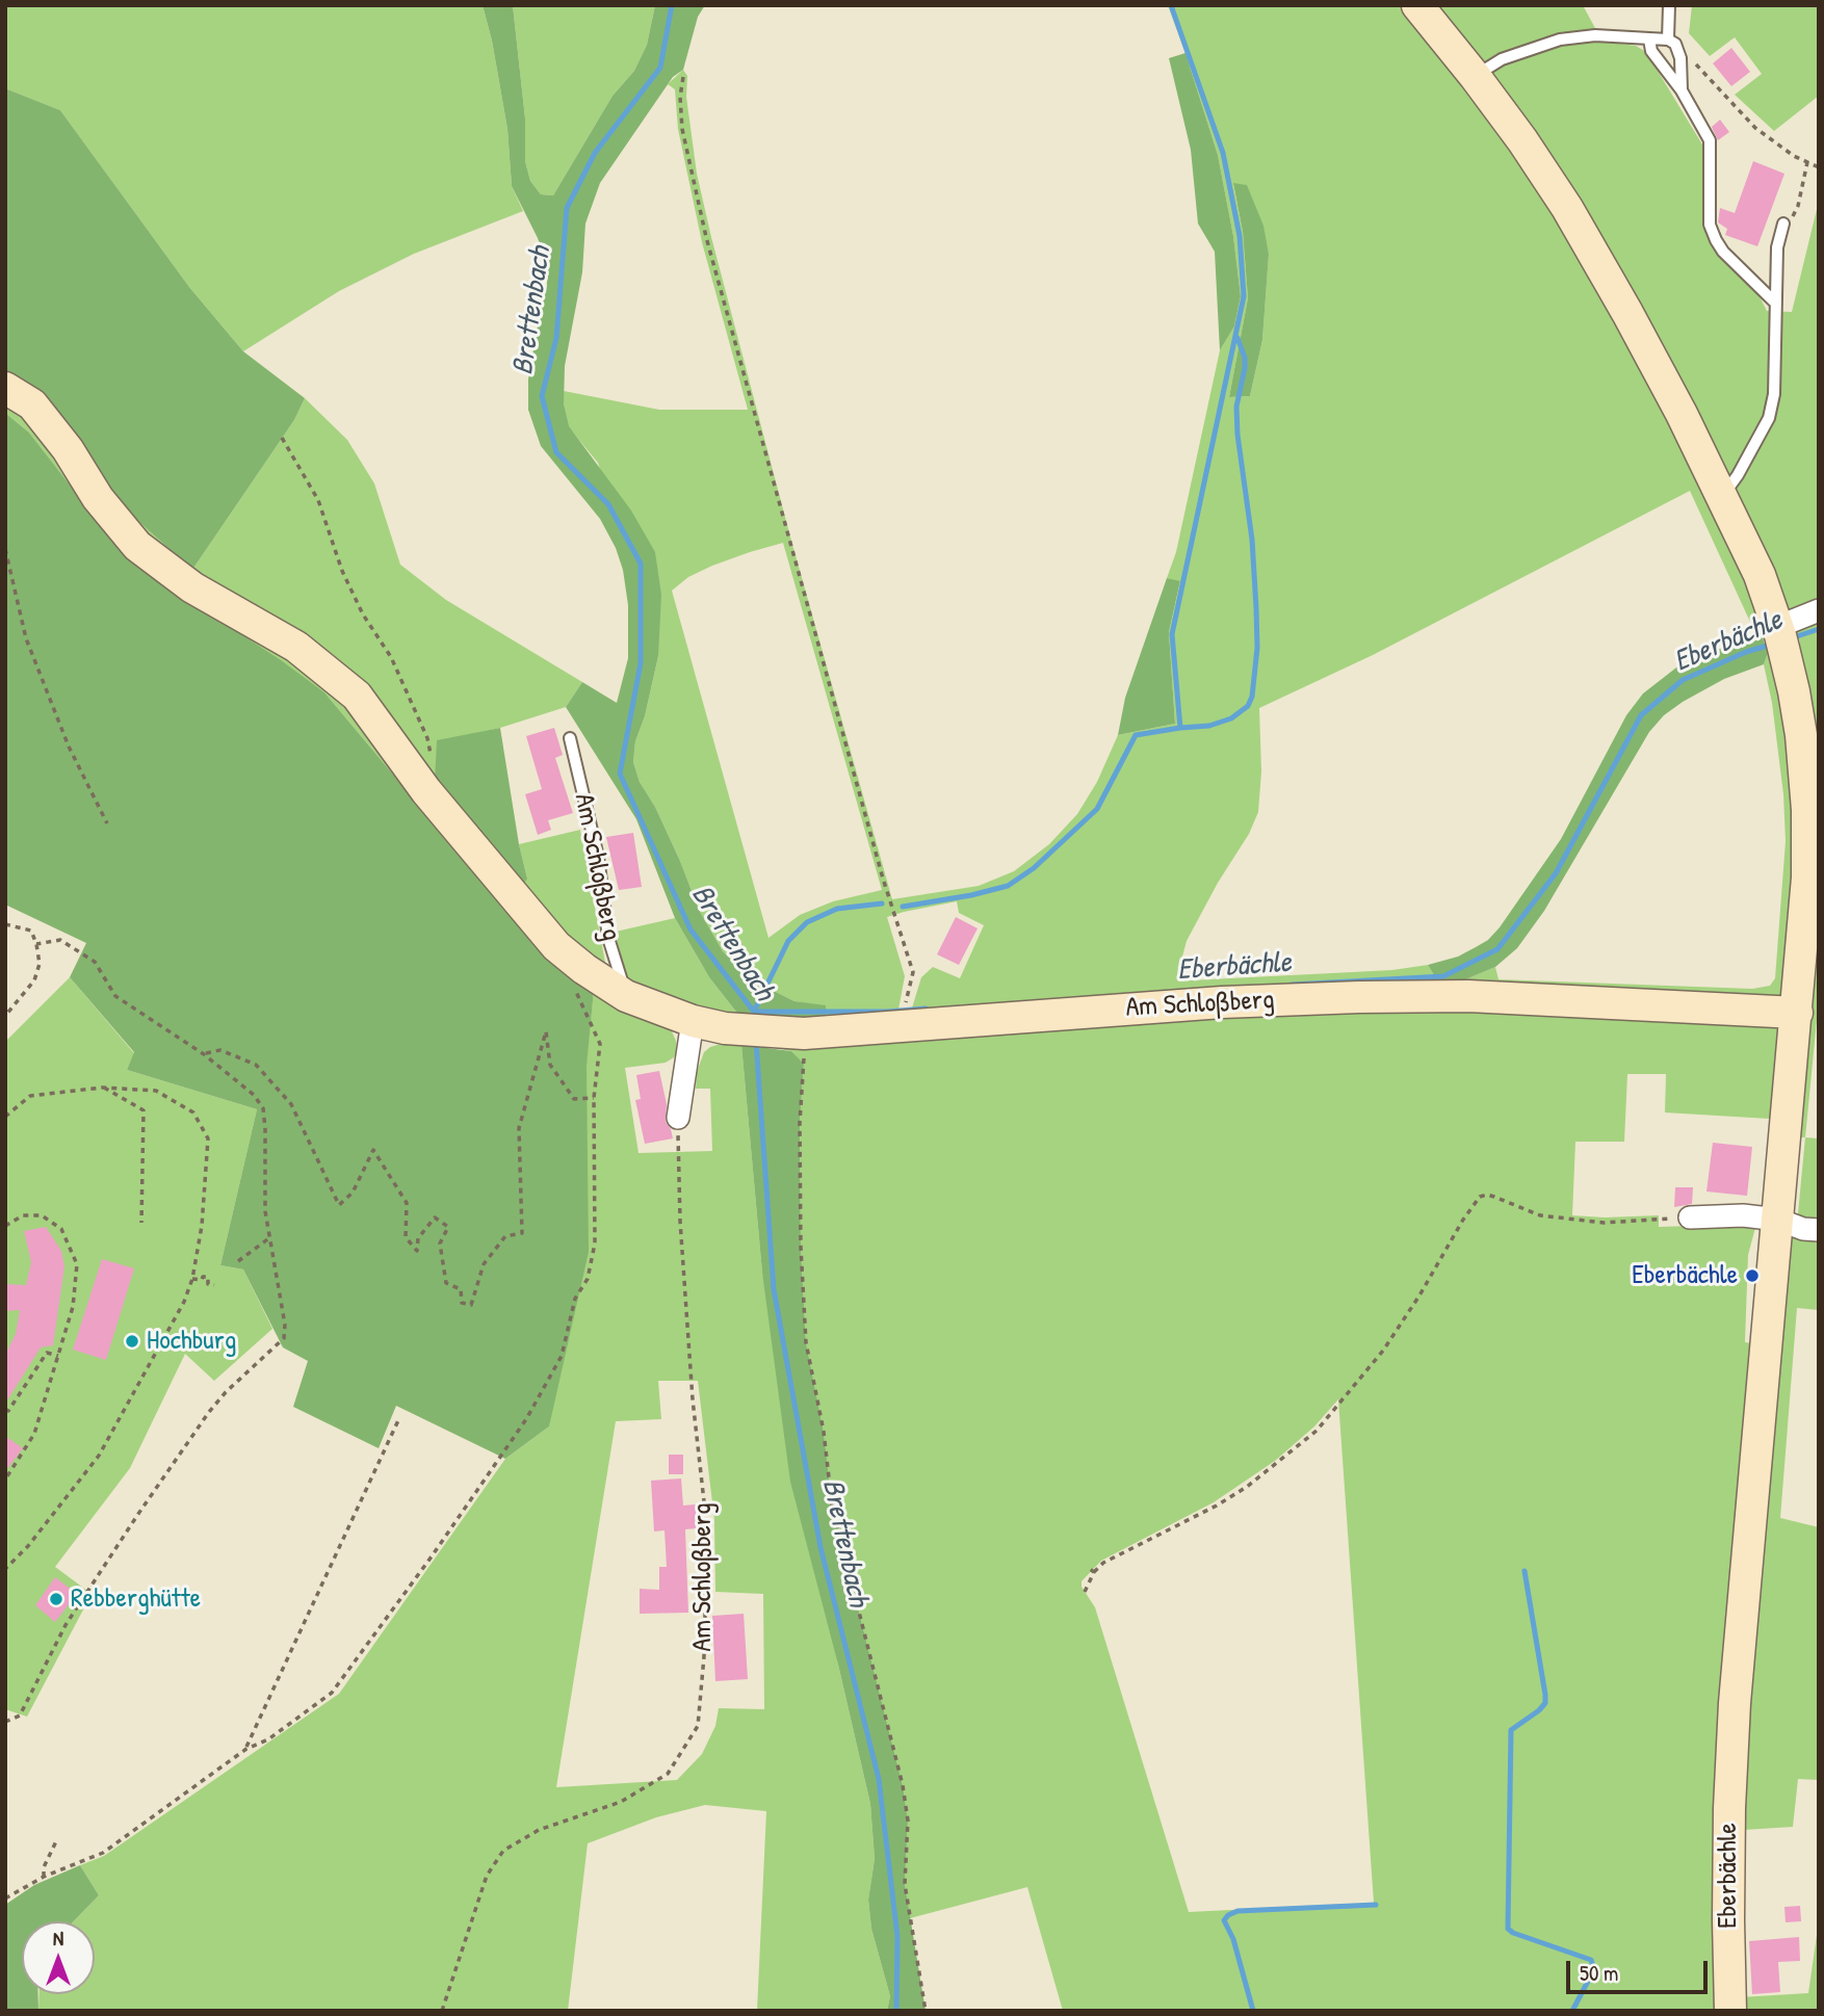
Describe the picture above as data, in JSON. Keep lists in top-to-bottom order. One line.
{"streets":{"main road":["Am Schloßberg","Eberbächle"]},"crossings":[["Am Schloßberg","Eberbächle"]],"water":["Brettenbach","Eberbächle"],"places":["Eberbächle","Hochburg","Rebberghütte"],"scale_bar":"50 m","north":"top"}
